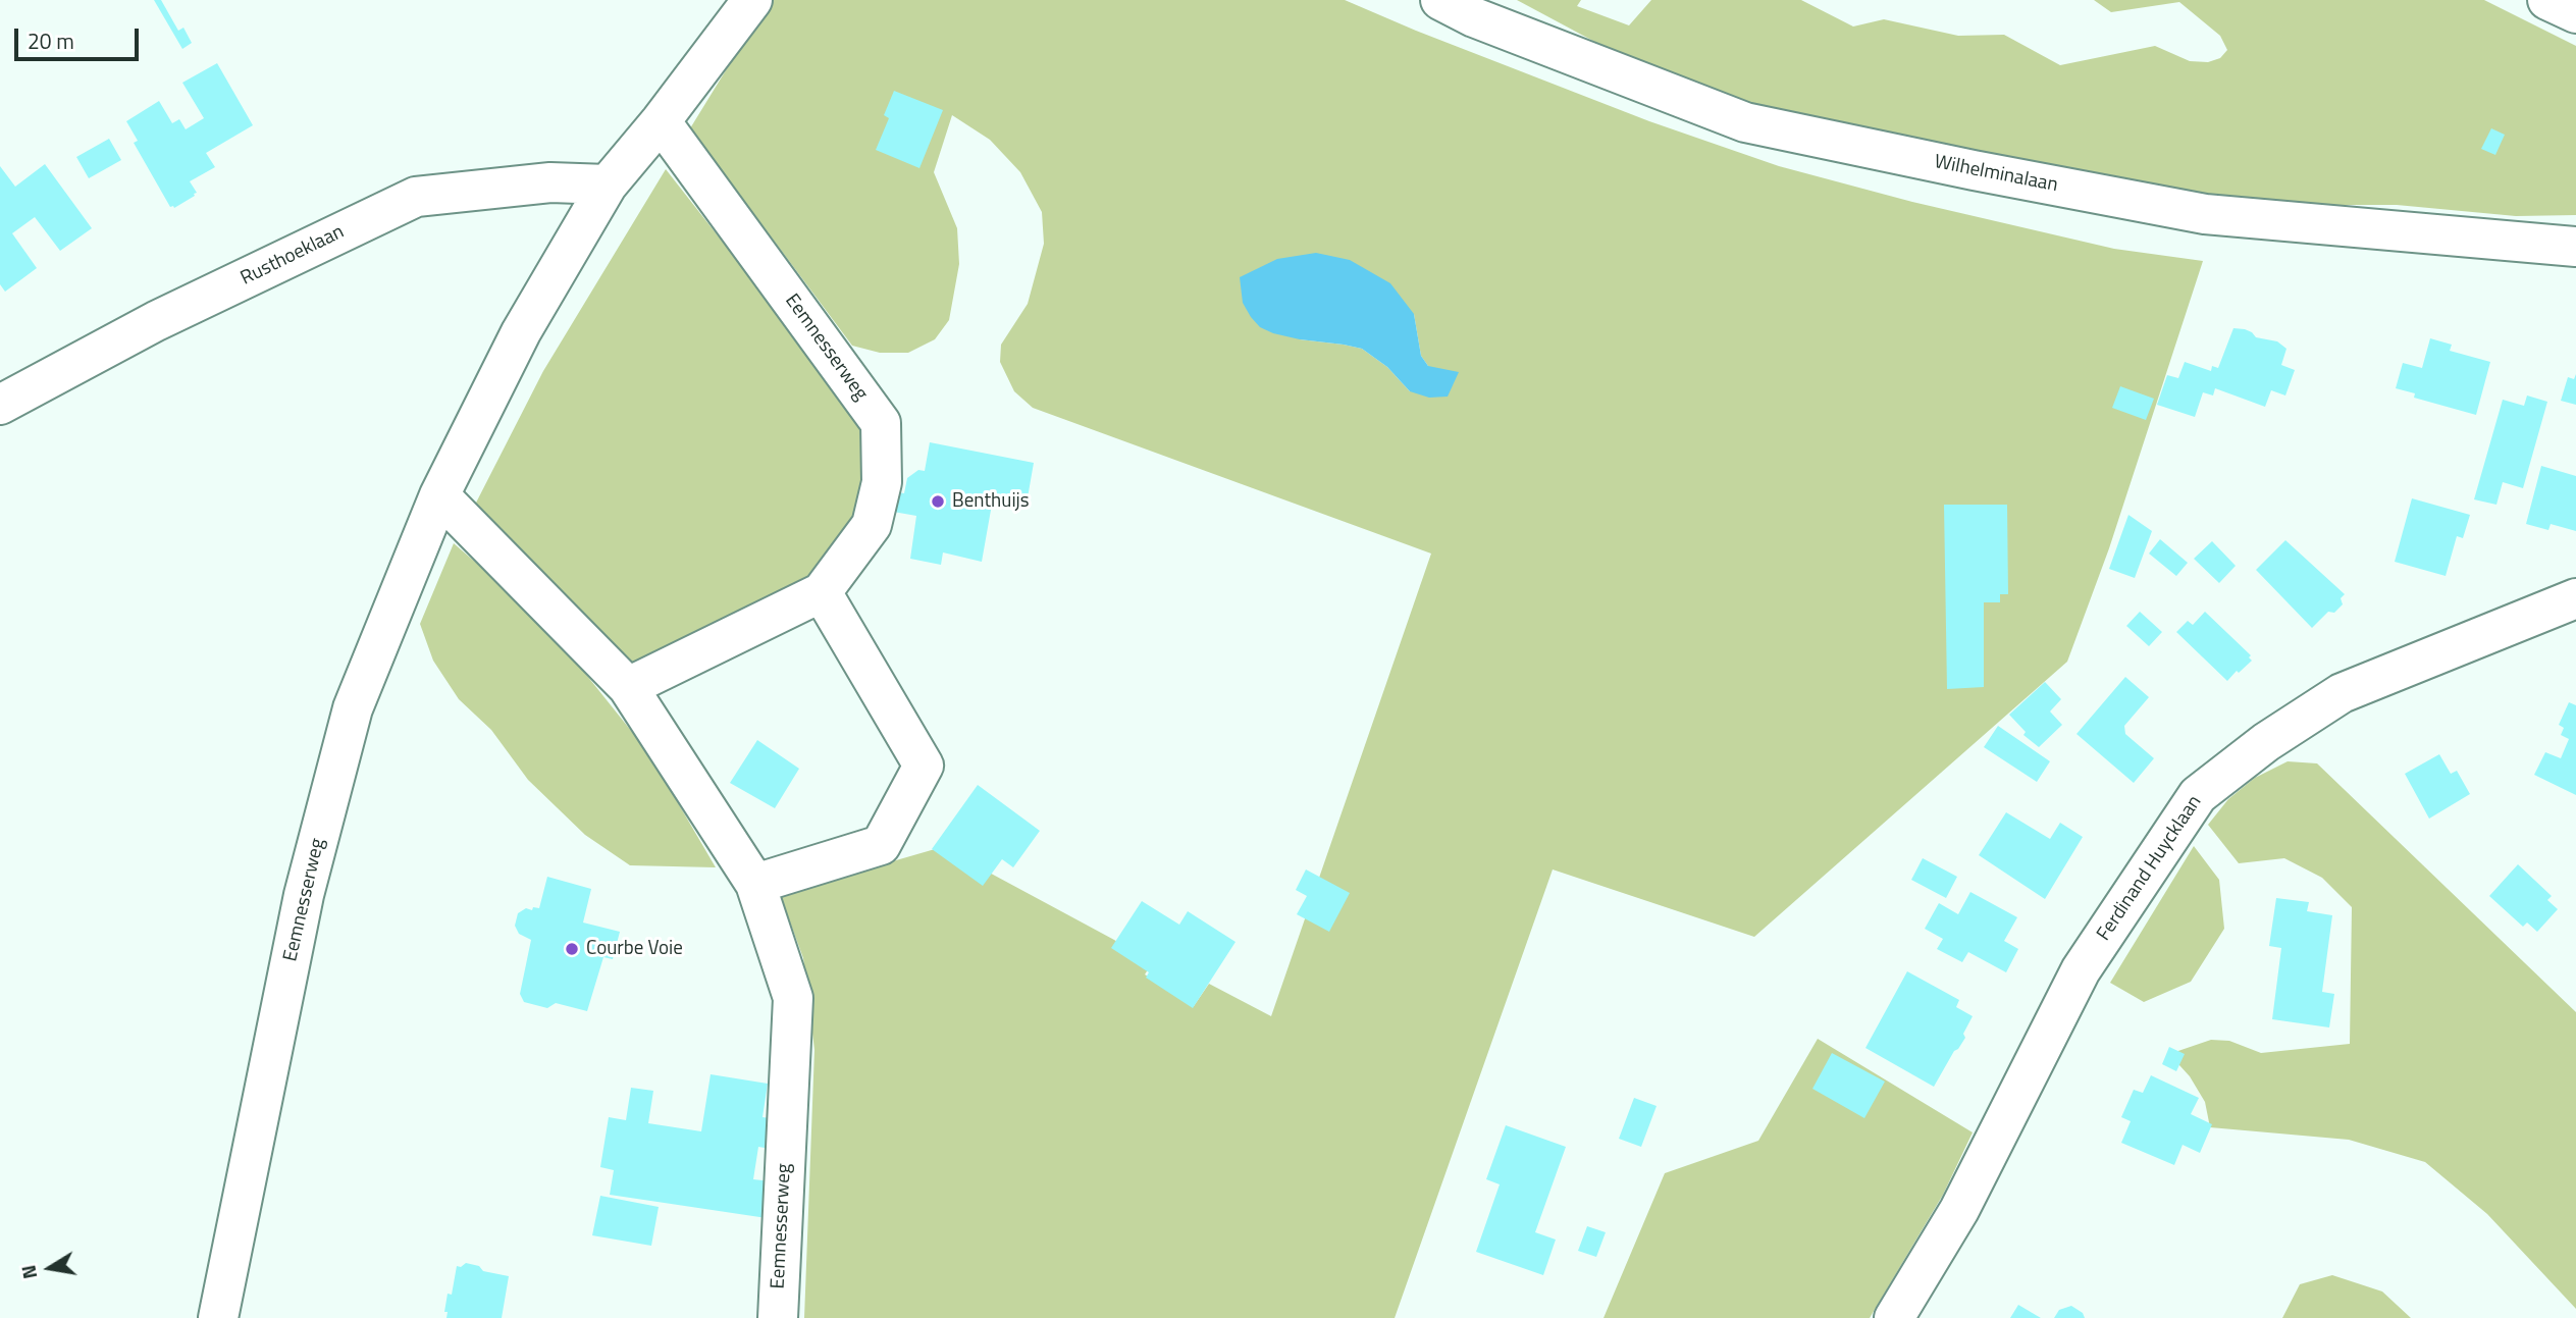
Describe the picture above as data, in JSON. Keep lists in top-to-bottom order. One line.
{"streets":{"street":["Wilhelminalaan","Rusthoeklaan","Eemnesserweg","Ferdinand Huycklaan"]},"crossings":[["Rusthoeklaan","Eemnesserweg"]],"places":["Benthuijs","Courbe Voie"],"scale_bar":"20 m","north":"left"}
